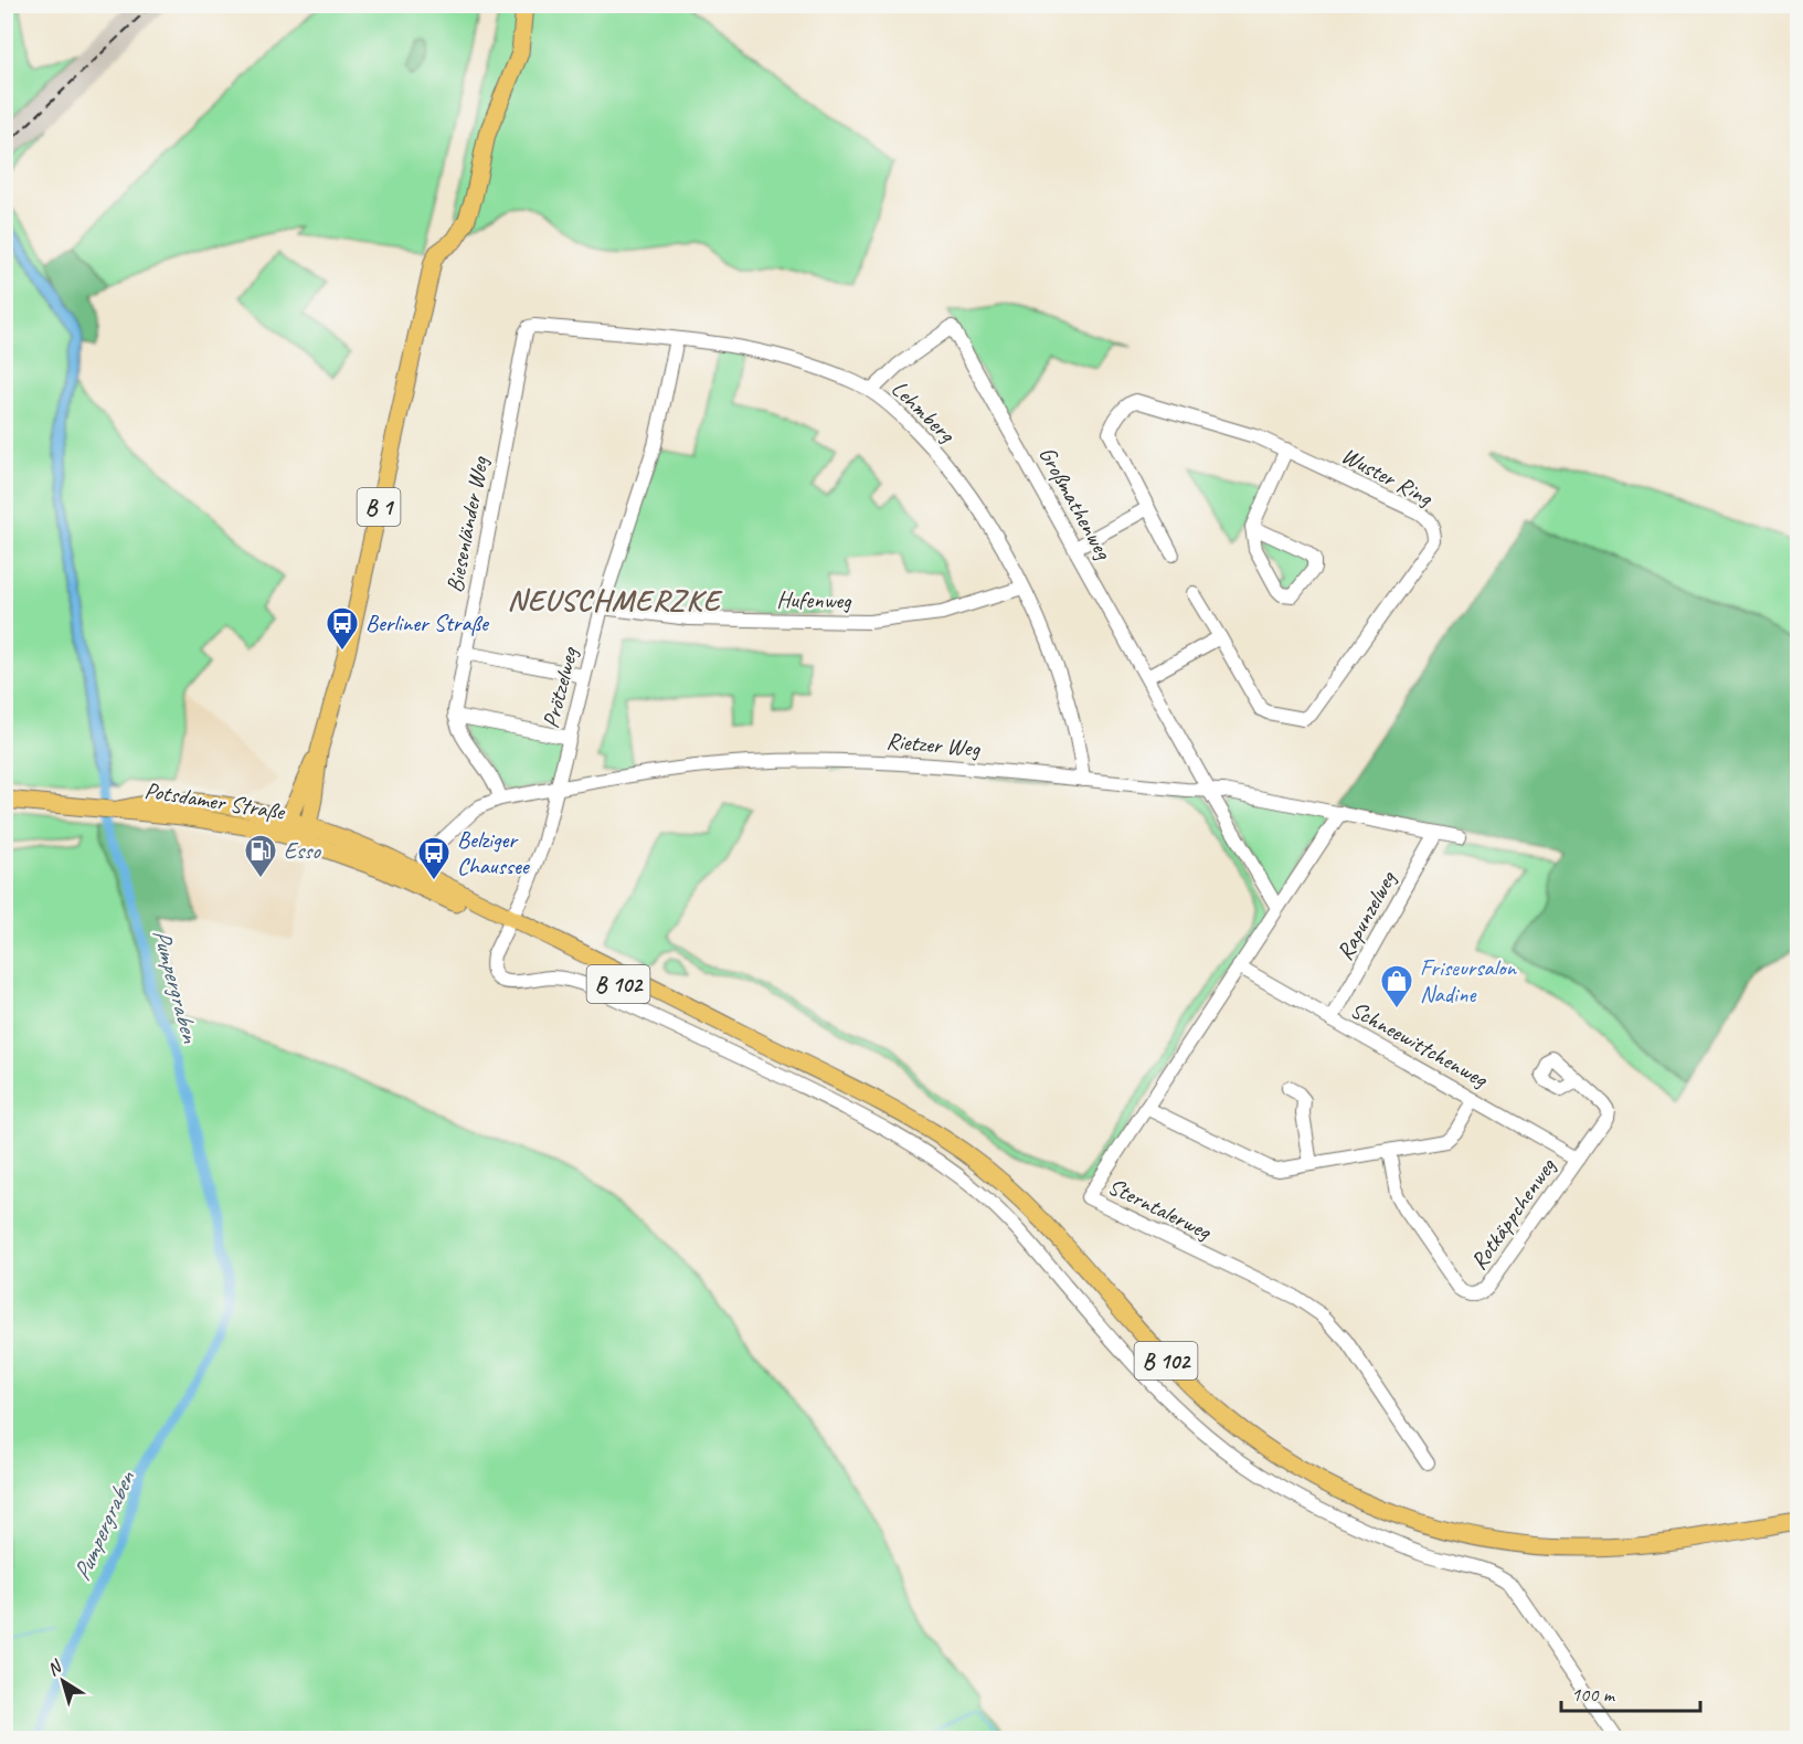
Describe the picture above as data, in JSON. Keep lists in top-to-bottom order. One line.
{"streets":{"main road":["B 1","Potsdamer Straße","B 102"],"street":["Lehmberg","Wuster Ring","Großmathenweg","Biesenländer Weg","Hufenweg","Prötzelweg","Rietzer Weg","Rapunzelweg","Schneewittchenweg","Sterntalerweg","Rotkäppchenweg"]},"crossings":[["Lehmberg","Großmathenweg"],["Lehmberg","Biesenländer Weg"],["Lehmberg","Hufenweg"],["Lehmberg","Prötzelweg"],["Lehmberg","Rietzer Weg"],["Großmathenweg","Rietzer Weg"],["B 1","Potsdamer Straße"],["B 1","B 102"],["Hufenweg","Prötzelweg"],["Prötzelweg","Rietzer Weg"],["Prötzelweg","B 102"],["Rietzer Weg","Rapunzelweg"],["Rietzer Weg","Sterntalerweg"],["Potsdamer Straße","B 102"],["Rapunzelweg","Schneewittchenweg"],["Schneewittchenweg","Sterntalerweg"],["Schneewittchenweg","Rotkäppchenweg"]],"districts":["NEUSCHMERZKE"],"water":["Pumpergraben"],"places":{"bus stop":["Berliner Straße","Belziger Chaussee"],"fuel station":["Esso"],"shop":["Friseursalon Nadine"]},"scale_bar":"100 m","north":"top left"}
